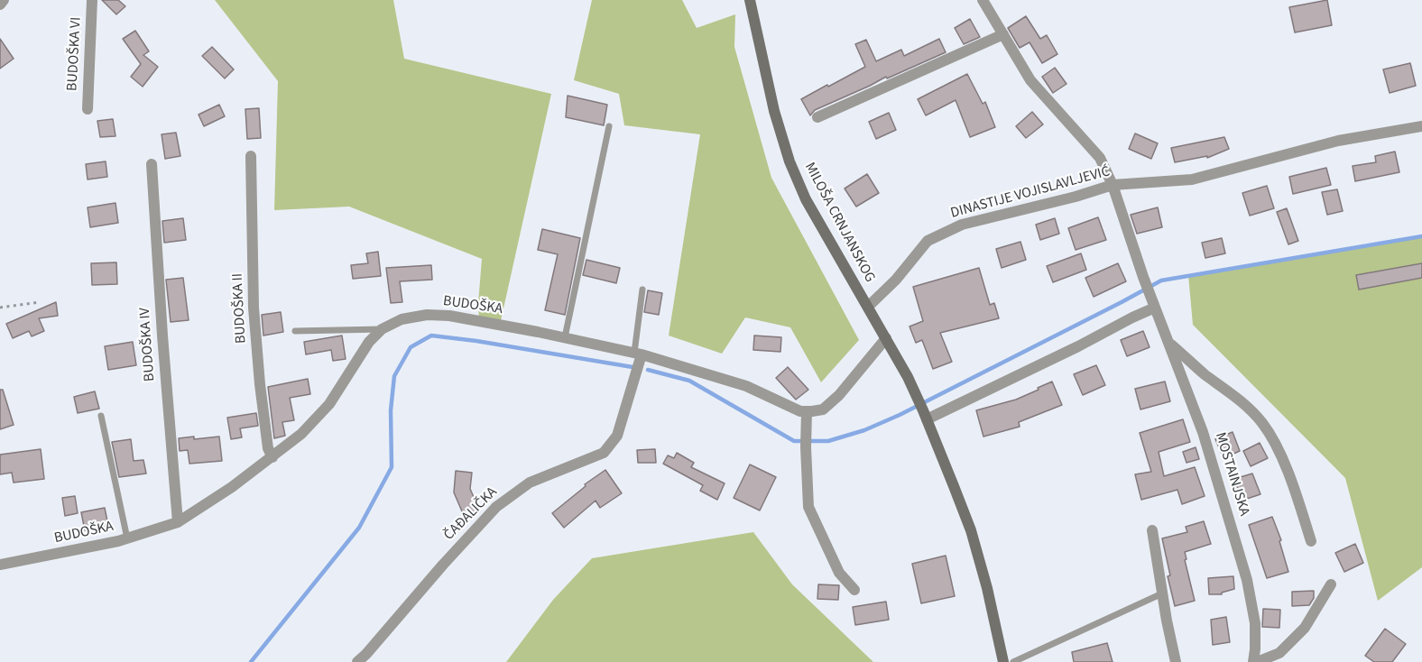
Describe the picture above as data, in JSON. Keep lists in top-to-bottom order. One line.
{"streets":{"main road":["MILOŠA CRNJANSKOG"],"street":["BUDOŠKA VI","DINASTIJE VOJISLAVLJEVIĆ","BUDOŠKA","BUDOŠKA II","BUDOŠKA IV","MOSTAINJSKA","ČAĐALIČKA"]},"crossings":[["DINASTIJE VOJISLAVLJEVIĆ","MILOŠA CRNJANSKOG"],["DINASTIJE VOJISLAVLJEVIĆ","MOSTAINJSKA"],["BUDOŠKA","BUDOŠKA II"],["BUDOŠKA","BUDOŠKA IV"],["BUDOŠKA","ČAĐALIČKA"]]}
